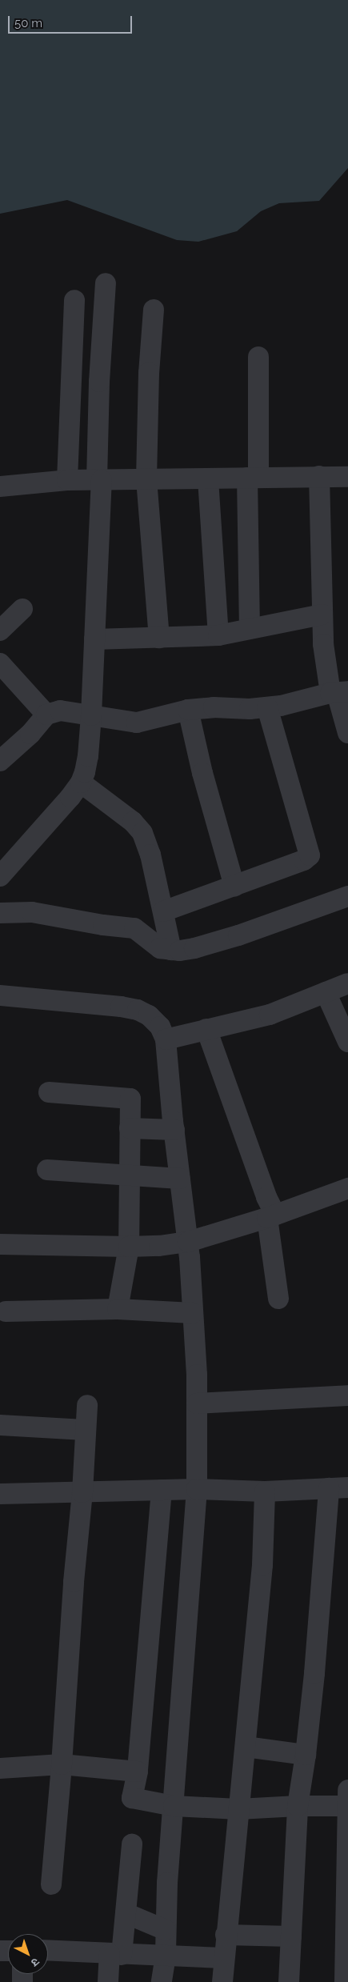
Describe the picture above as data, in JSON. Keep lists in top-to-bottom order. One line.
{"scale_bar":"50 m","north":"bottom right"}
